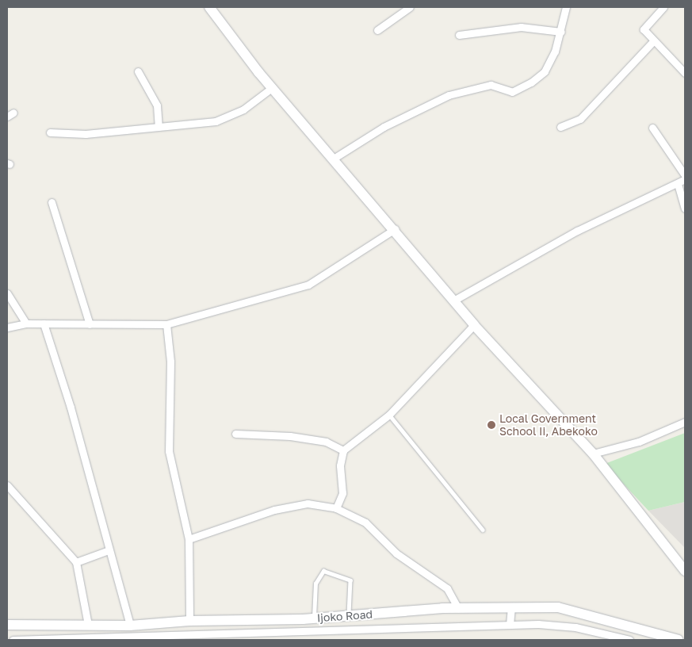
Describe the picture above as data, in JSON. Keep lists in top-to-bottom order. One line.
{"streets":{"street":["Ijoko Road"]},"places":["Local Government School Ii, Abekoko"]}
